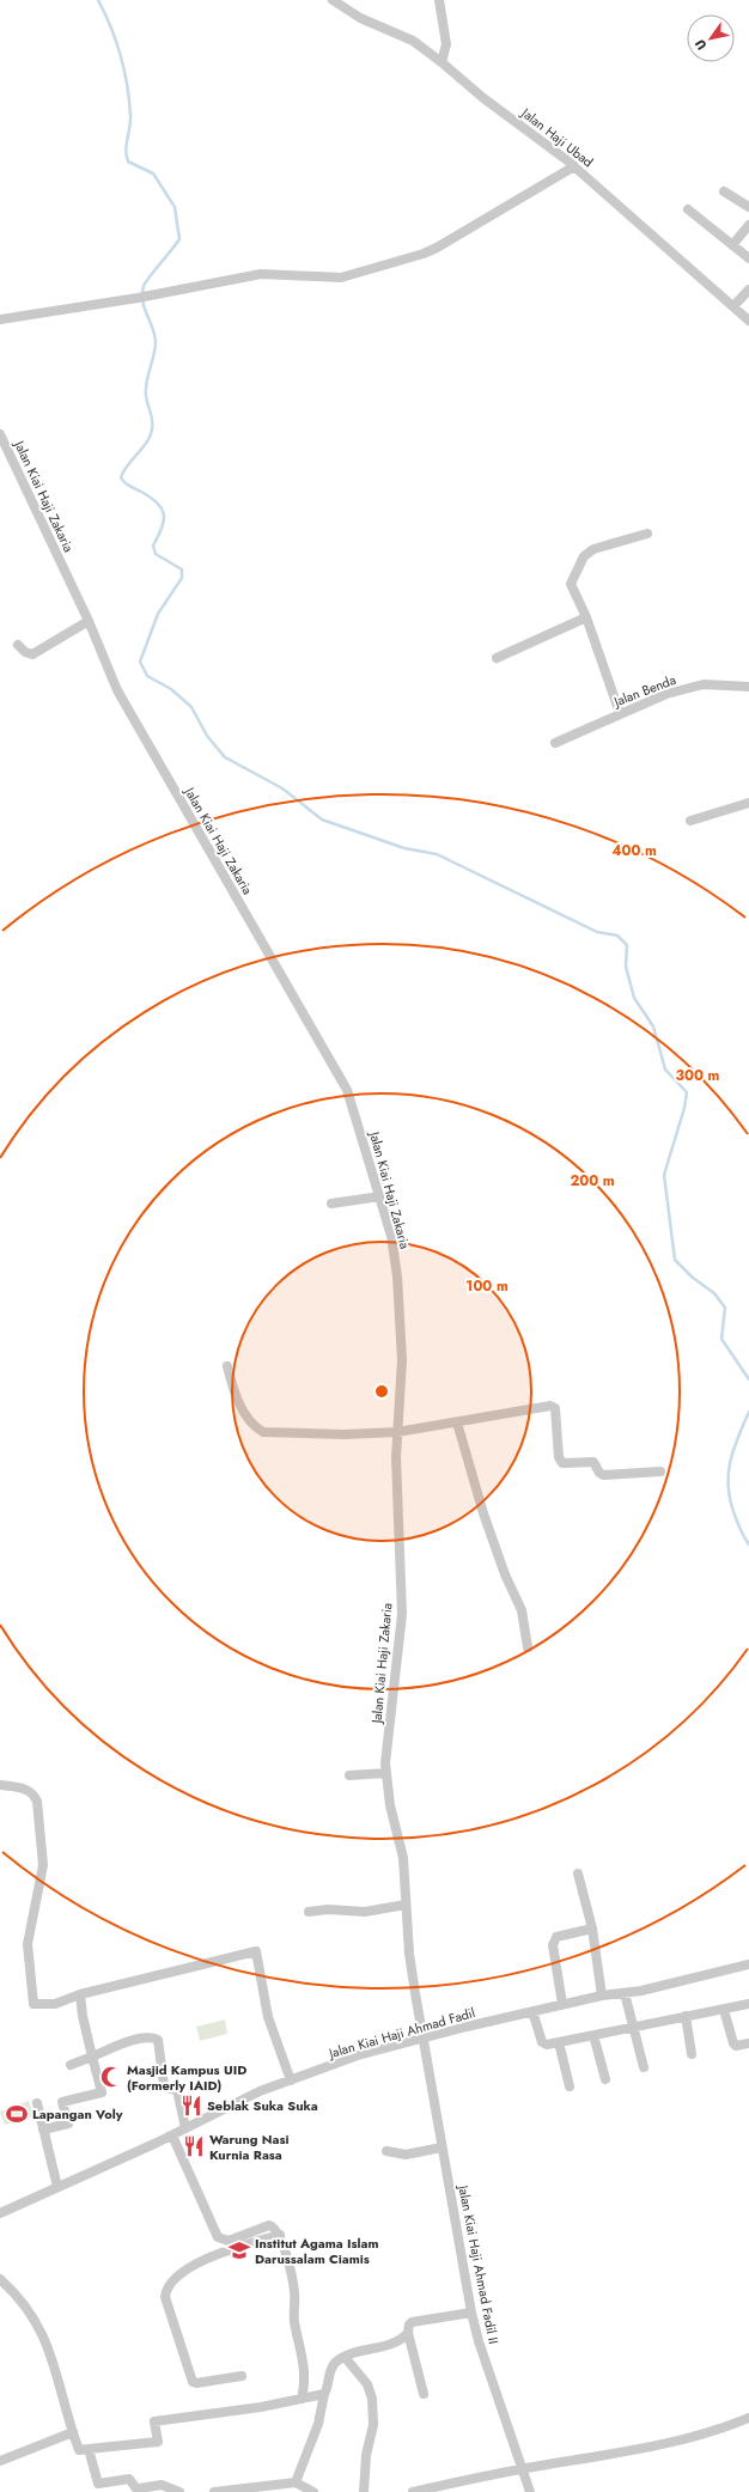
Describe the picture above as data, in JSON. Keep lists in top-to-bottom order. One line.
{"streets":{"street":["Jalan Haji Ubad","Jalan Kiai Haji Zakaria","Jalan Benda","Jalan Kiai Haji Ahmad Fadil","Jalan Kiai Haji Ahmad Fadil II"]},"crossings":[["Jalan Kiai Haji Zakaria","Jalan Kiai Haji Ahmad Fadil"],["Jalan Kiai Haji Zakaria","Jalan Kiai Haji Ahmad Fadil II"],["Jalan Kiai Haji Ahmad Fadil","Jalan Kiai Haji Ahmad Fadil II"]],"places":{"mosque":["Masjid Kampus UID (Formerly IAID)"],"restaurant":["Seblak Suka Suka","Warung Nasi Kurnia Rasa"],"sports":["Lapangan Voly"],"school or university":["Institut Agama Islam Darussalam Ciamis"]},"north":"bottom left","rings":["400 m","300 m","200 m","100 m"]}
